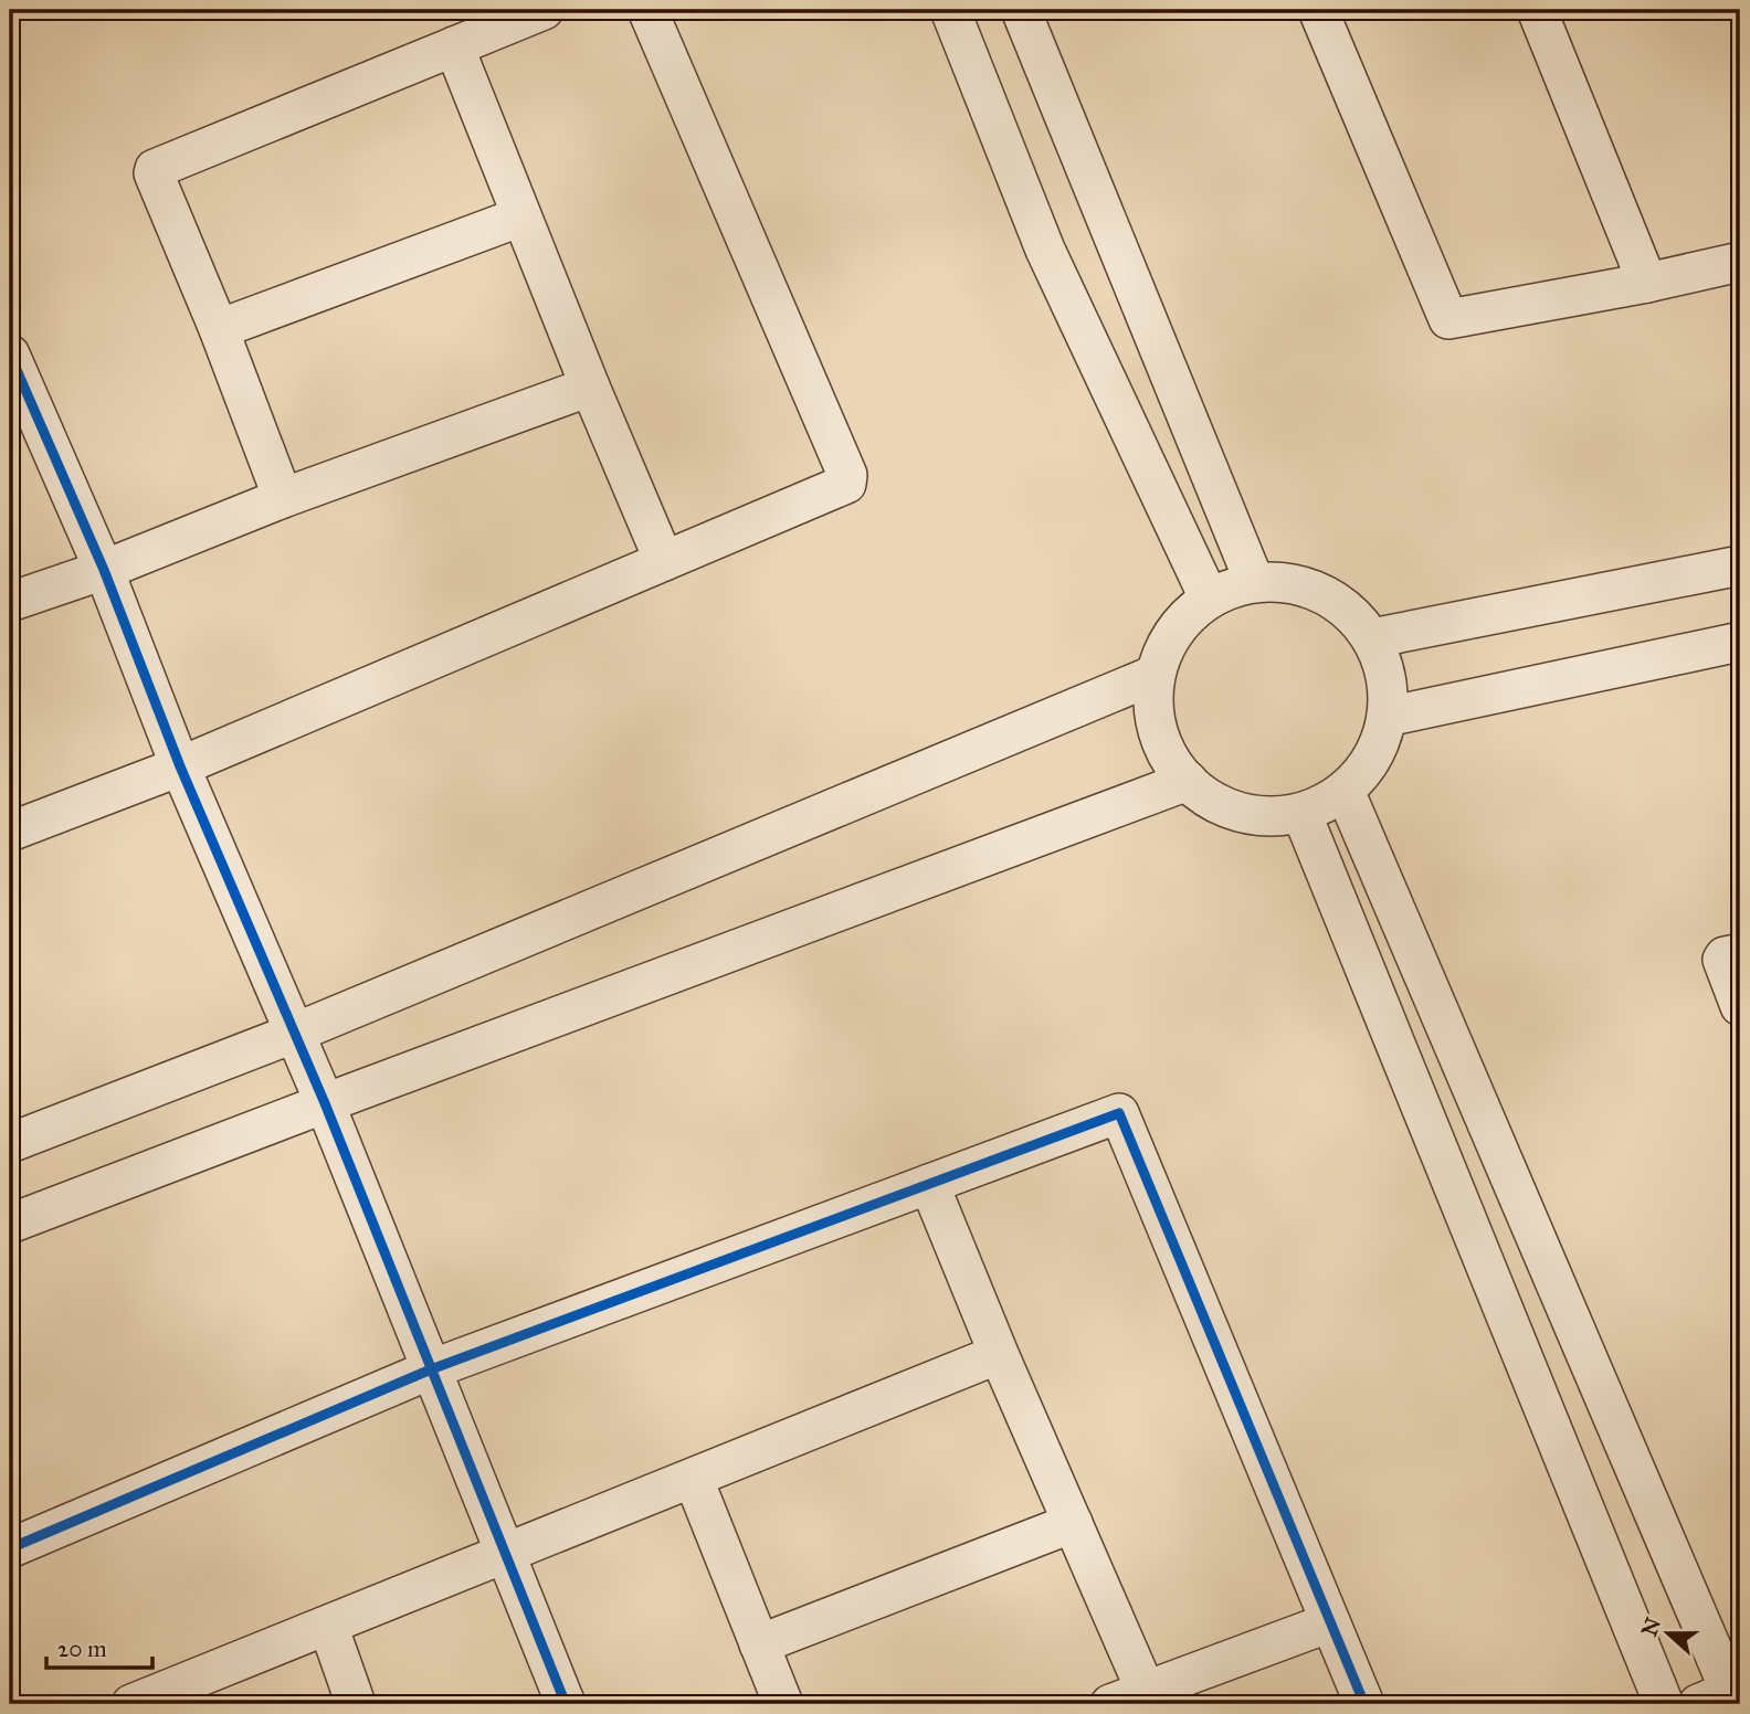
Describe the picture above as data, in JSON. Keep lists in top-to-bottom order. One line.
{"scale_bar":"20 m","north":"left"}
